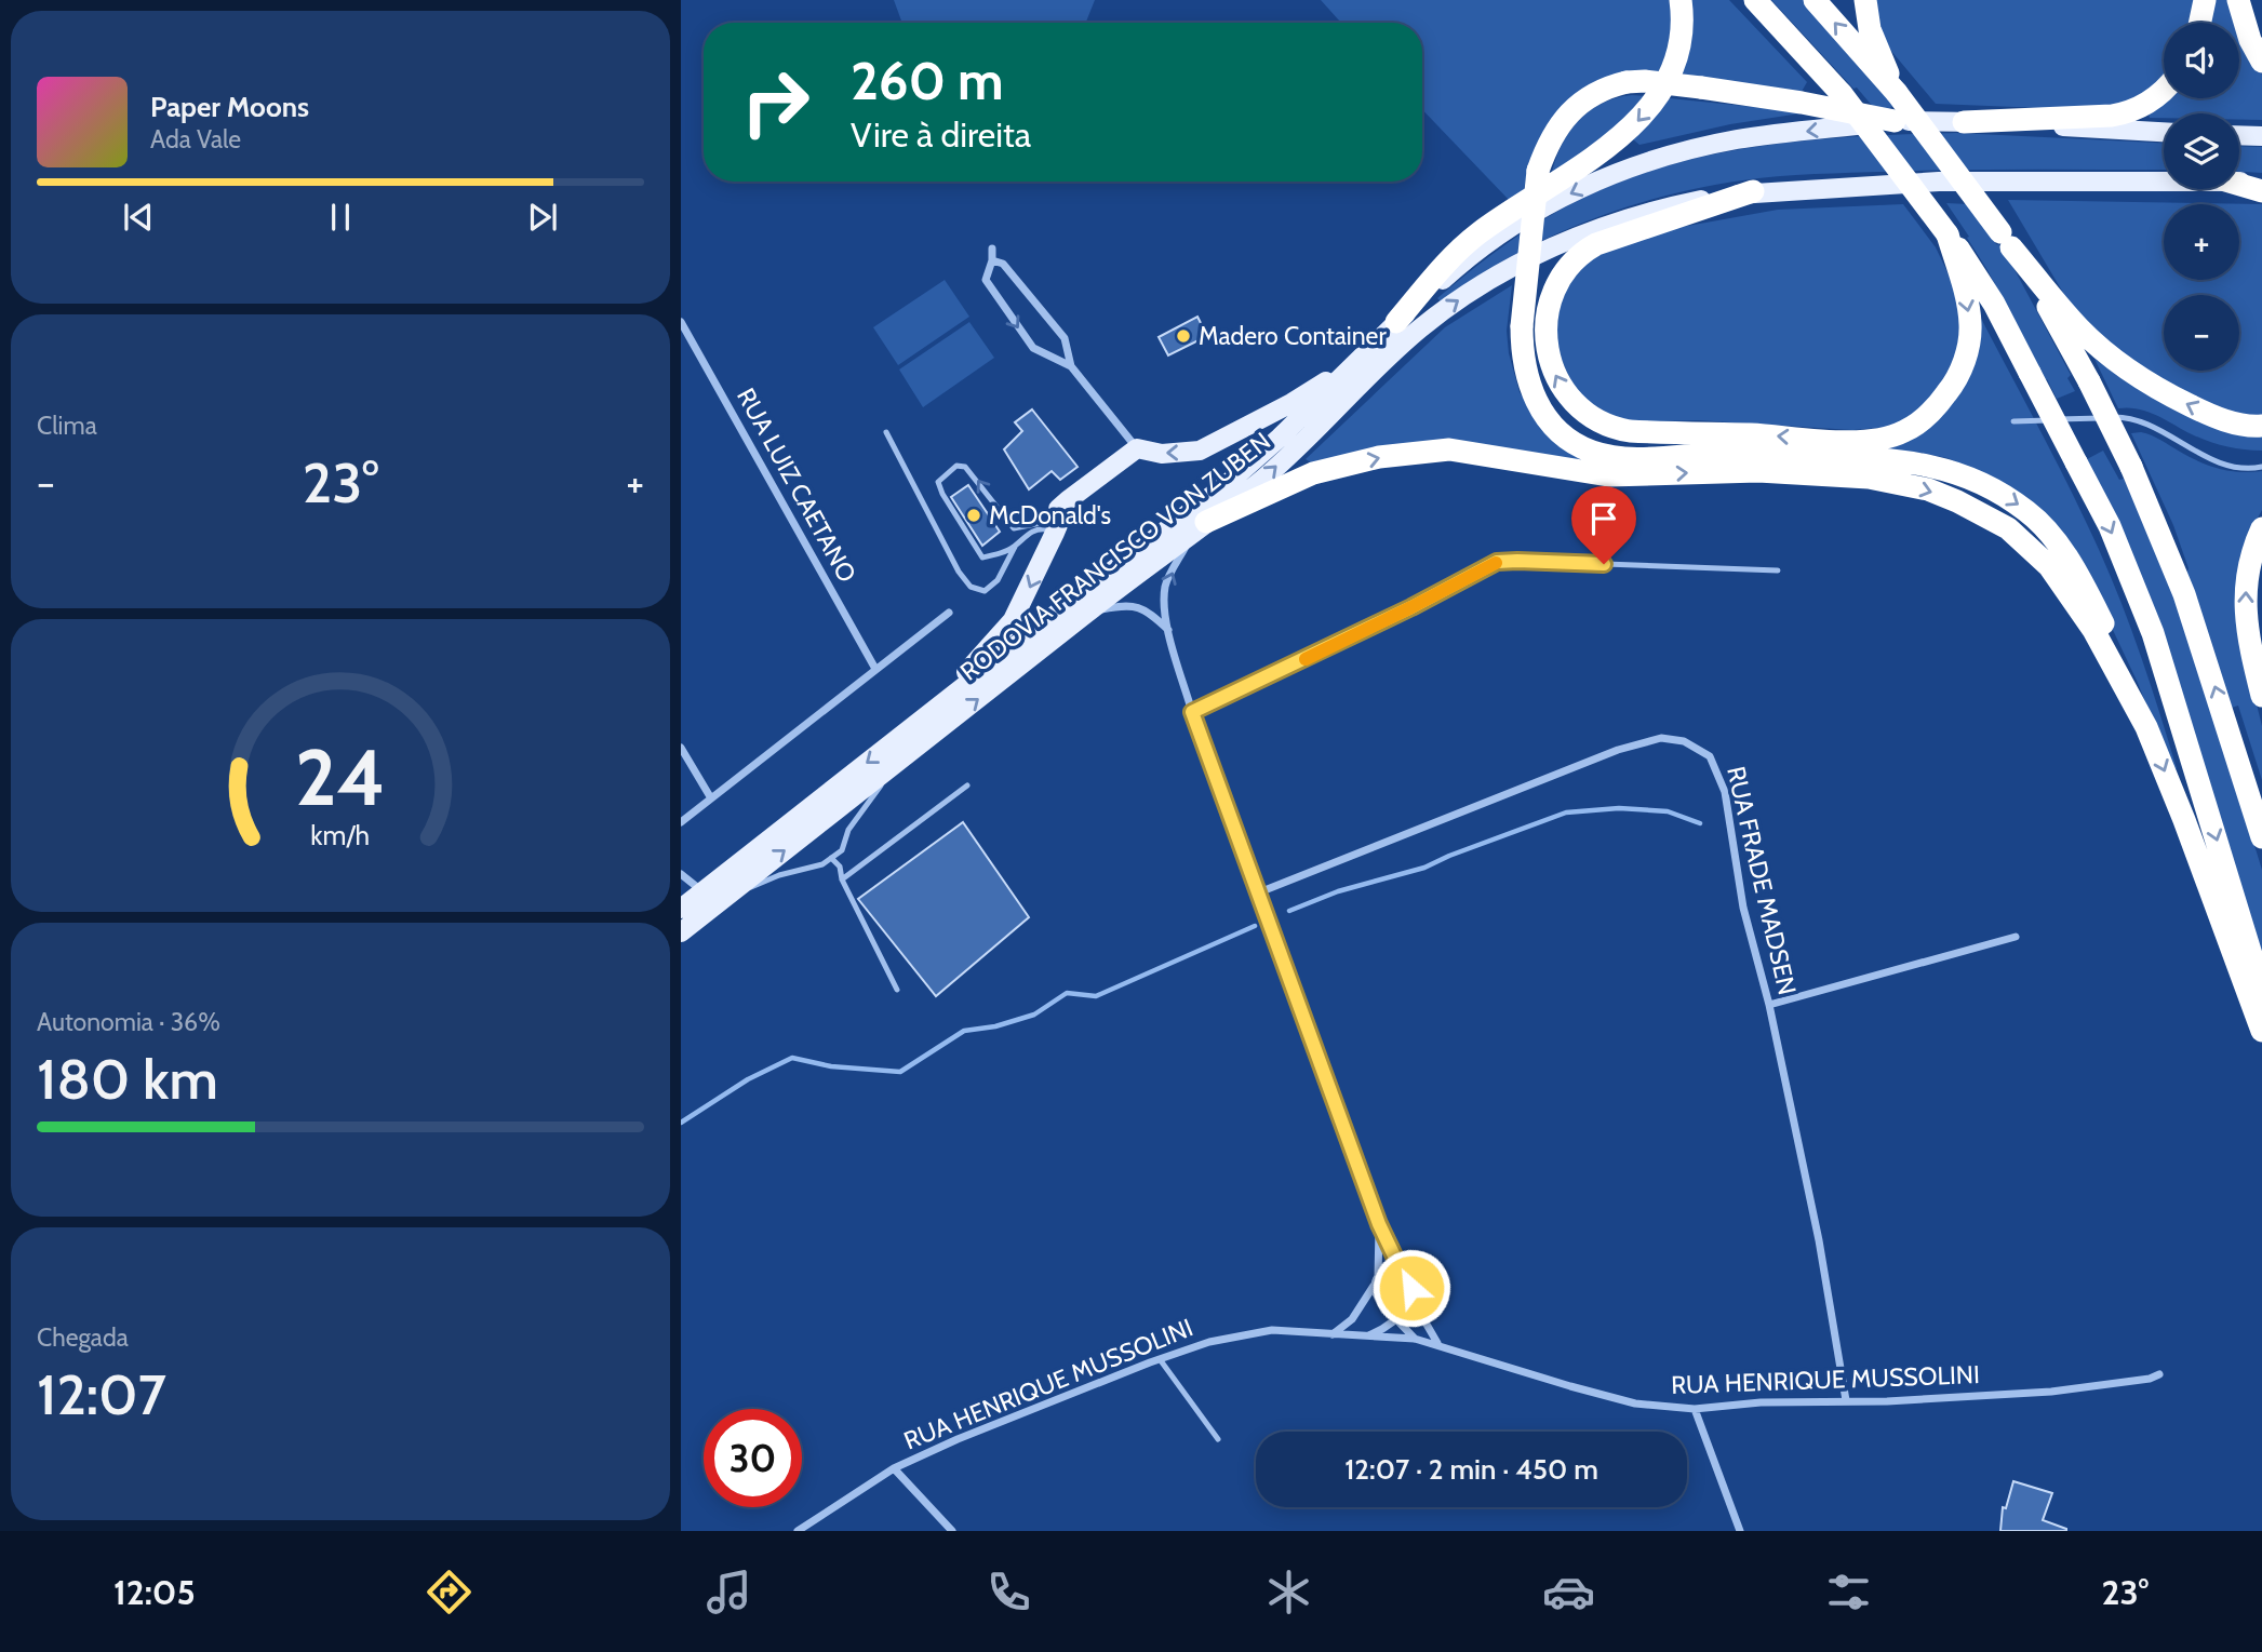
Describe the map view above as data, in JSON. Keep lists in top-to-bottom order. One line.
{"streets":{"main road":["RODOVIA FRANCISCO VON ZUBEN"],"street":["RUA LUIZ CAETANO","RUA FRADE MADSEN","RUA HENRIQUE MUSSOLINI"]},"crossings":[["RUA FRADE MADSEN","RUA HENRIQUE MUSSOLINI"]],"places":["Madero Container","McDonald's"],"page":{"map_buttons":["+","−"],"turn":["260 m","Vire à direita"],"song":["Paper Moons","Ada Vale"],"tile":["Clima",["Autonomia · 36%","180 km"],["Chegada","12:07"]],"heat":["−","23°","+"],"limit":"30","trip":"12:07 · 2 min · 450 m","tabs":["12:05","23°"],"gauge":["24","km/h"]}}
